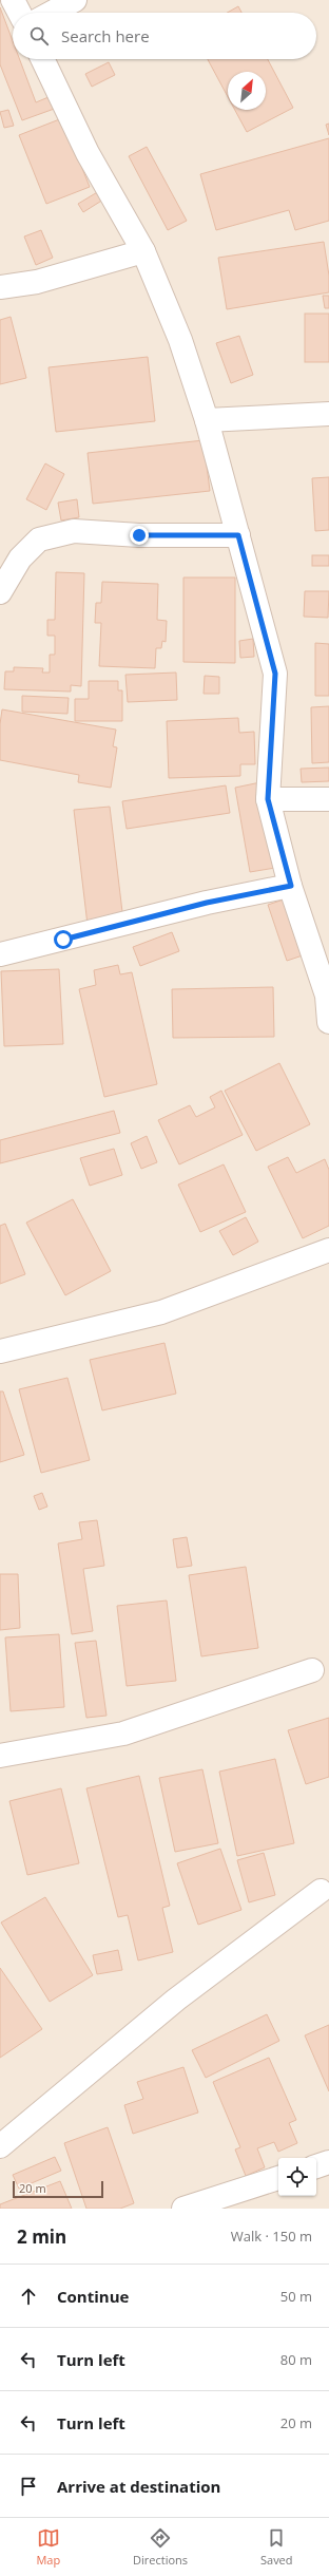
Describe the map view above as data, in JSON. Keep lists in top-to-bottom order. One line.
{"scale_bar":"20 m","north":"top right","page":{"search":"Search here","scale":"20 m","heading":["2 min","Walk · 150 m"],"list":[["Continue","50 m"],["Turn left","80 m"],["Turn left","20 m"],"Arrive at destination"],"nav":["Map","Directions","Saved"]}}
